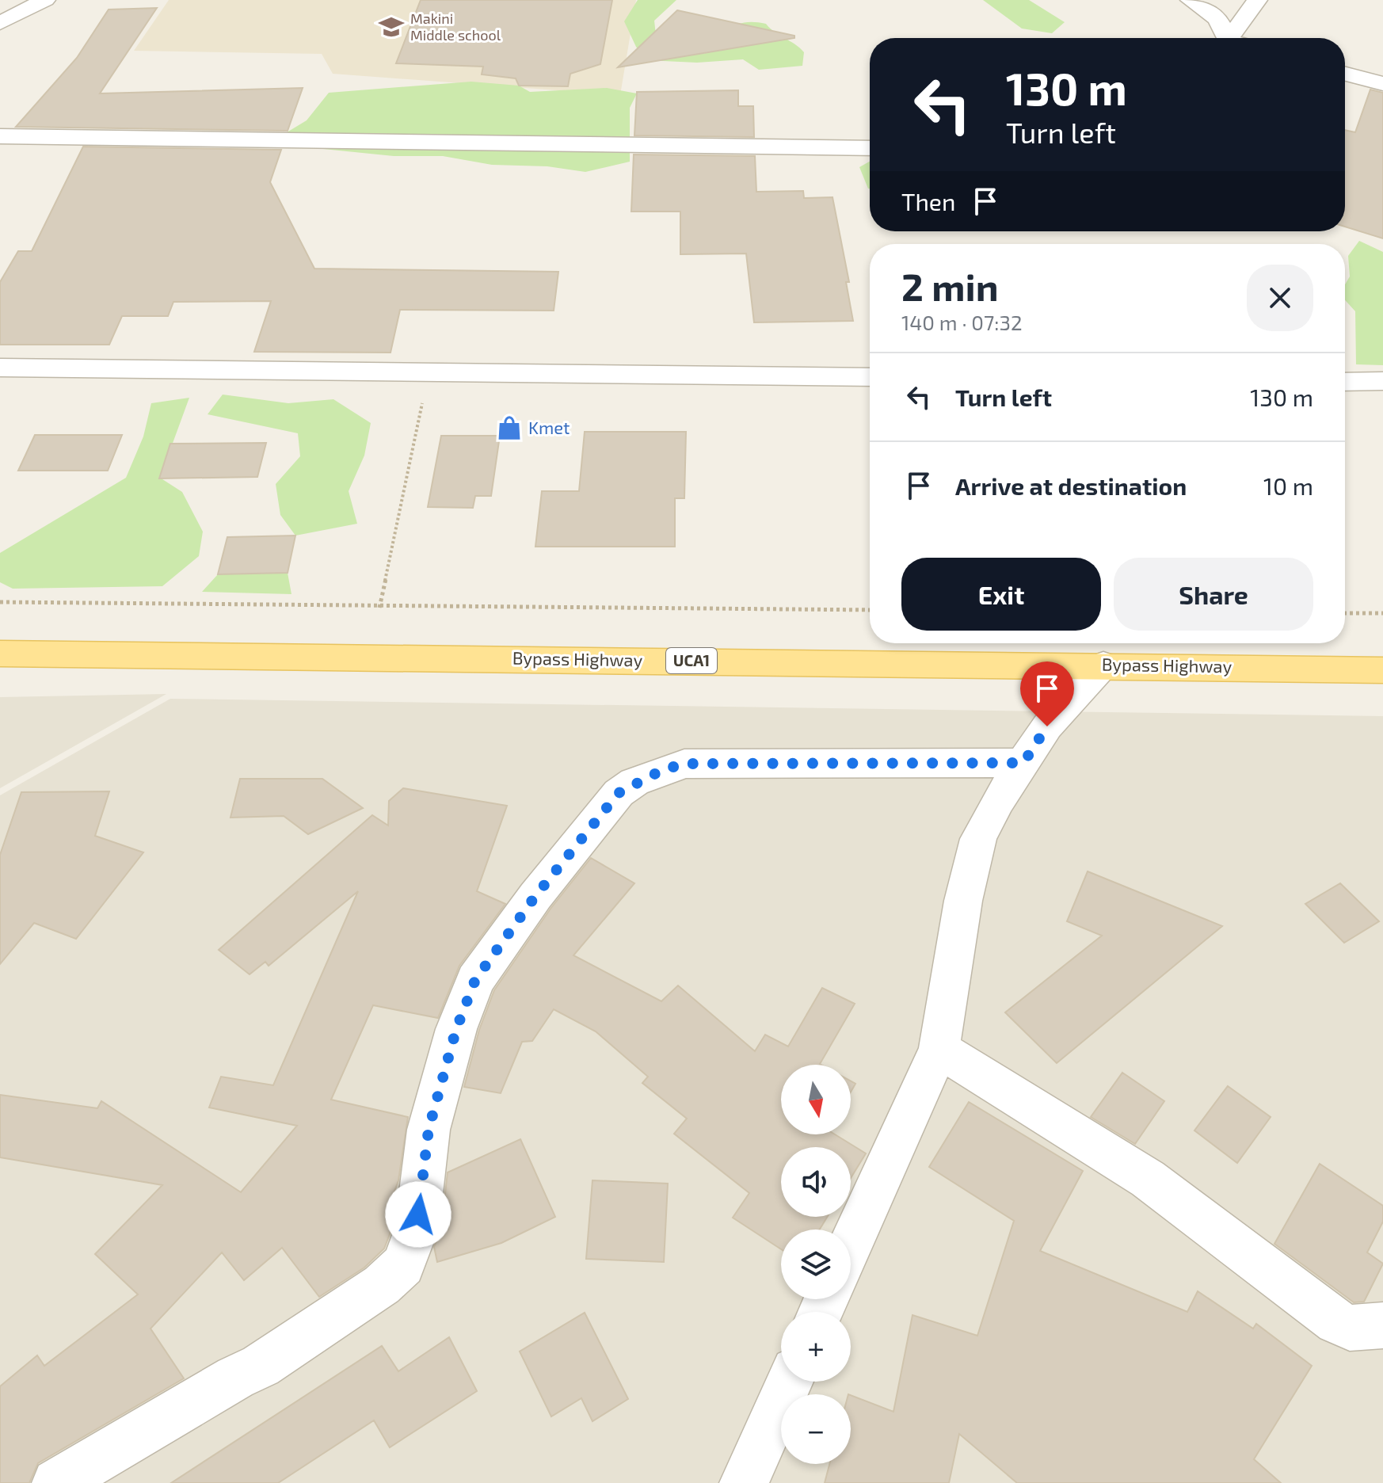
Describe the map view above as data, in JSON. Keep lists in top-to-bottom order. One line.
{"streets":{"main road":["Bypass Highway","UCA1"]},"places":{"school or university":["Makini Middle school"],"shop":["Kmet"]},"north":"bottom","page":{"turn":["130 m","Turn left"],"then":"Then","heading":["2 min","140 m · 07:32"],"list":[{"name":"Turn left","value":"130 m"},{"name":"Arrive at destination","value":"10 m"}],"buttons":["Exit","Share"],"map_buttons":["+","−"]}}
